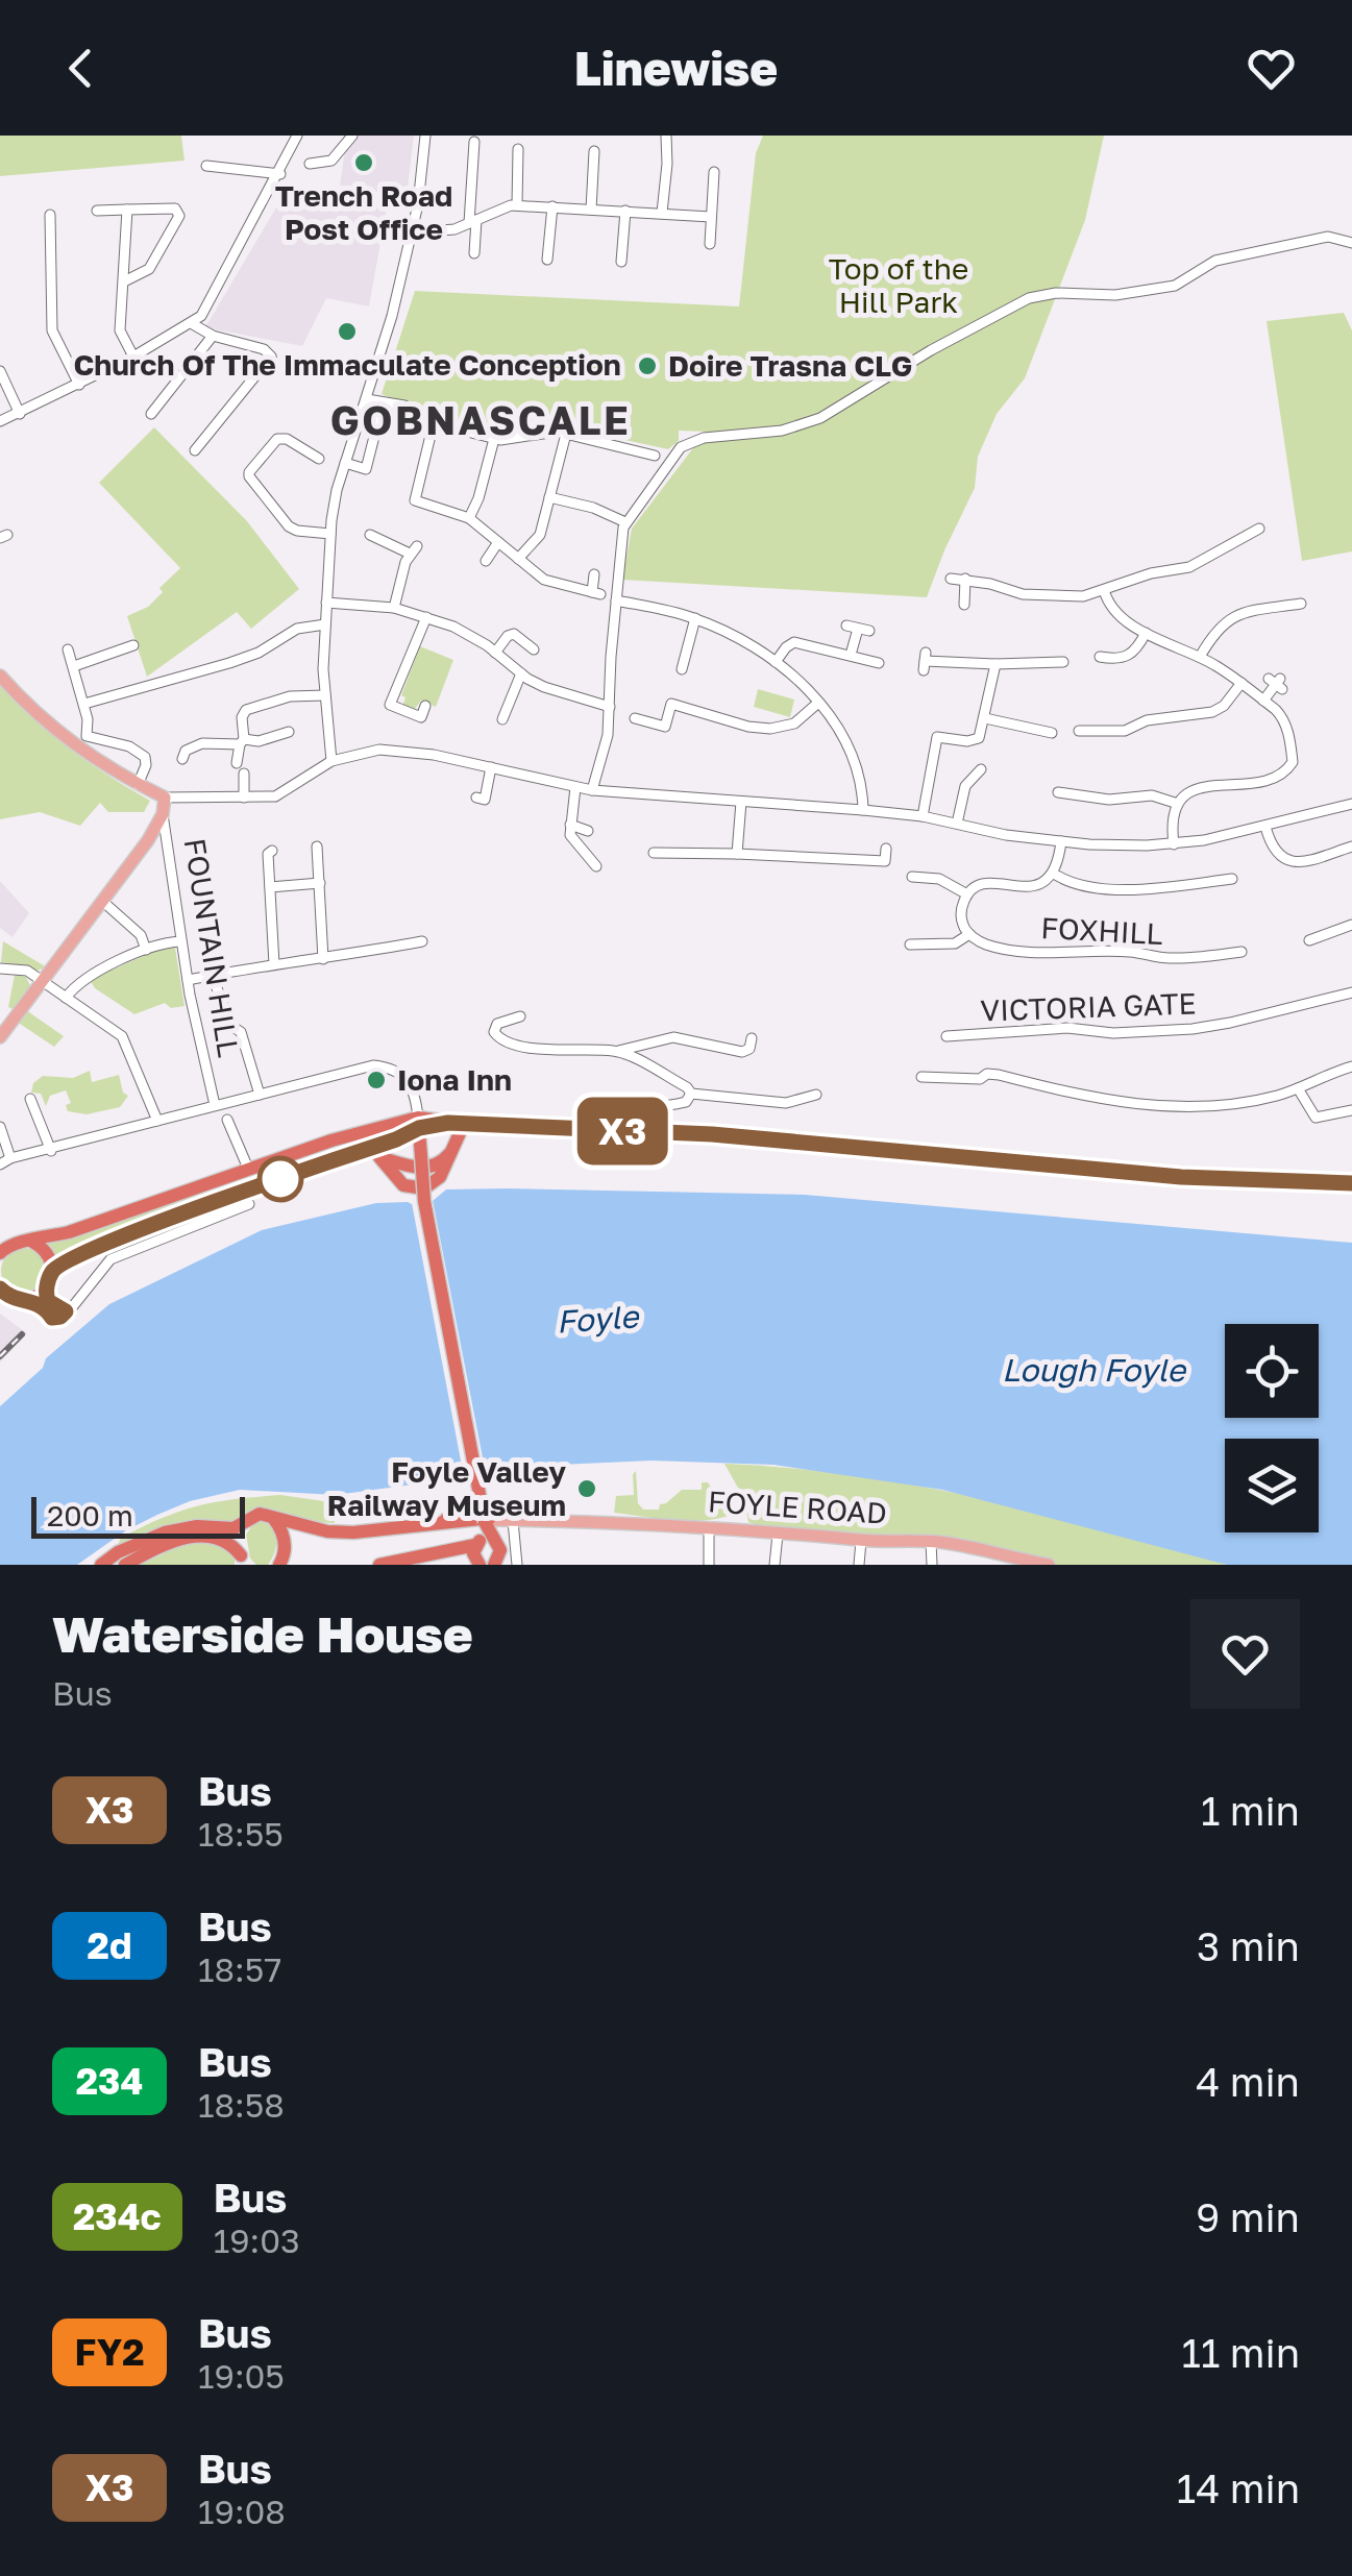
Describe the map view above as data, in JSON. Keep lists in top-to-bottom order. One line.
{"streets":{"highway":["FOYLE ROAD"],"main road":["FOUNTAIN HILL"],"street":["FOXHILL","VICTORIA GATE"]},"districts":["GOBNASCALE"],"water":["Foyle","Lough Foyle"],"parks":["Top of the Hill Park"],"places":["Trench Road Post Office","Church Of The Immaculate Conception","Doire Trasna CLG","Iona Inn","Foyle Valley Railway Museum"],"lines":["bus line X3"],"scale_bar":"200 m","page":{"header":"Linewise","on_map":"X3","scale":"200 m","heading":["Waterside House","Bus"],"list":[{"mark":"X3","name":"Bus","note":"18:55","value":"1 min"},{"mark":"2d","name":"Bus","note":"18:57","value":"3 min"},{"mark":"234","name":"Bus","note":"18:58","value":"4 min"},{"mark":"234c","name":"Bus","note":"19:03","value":"9 min"},{"mark":"FY2","name":"Bus","note":"19:05","value":"11 min"},{"mark":"X3","name":"Bus","note":"19:08","value":"14 min"}]}}
